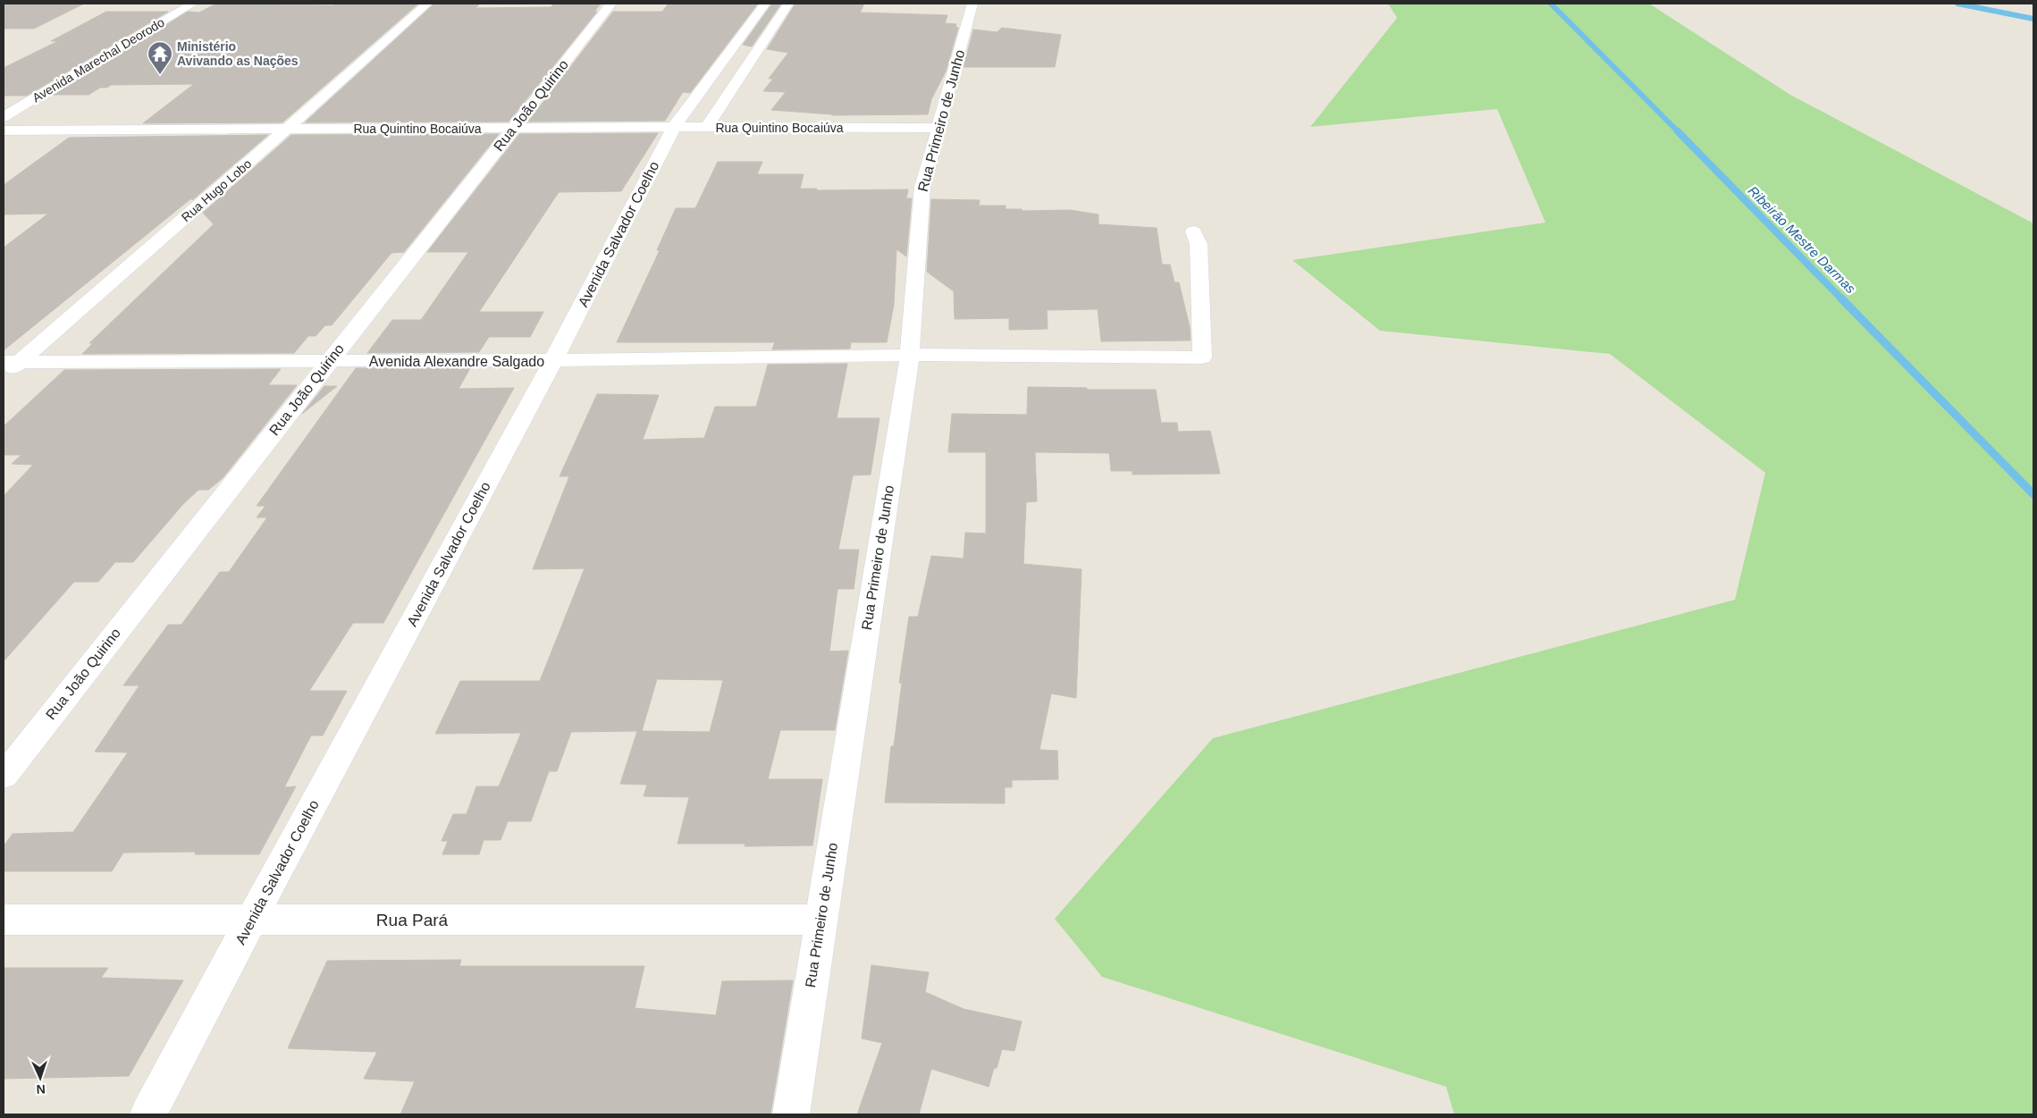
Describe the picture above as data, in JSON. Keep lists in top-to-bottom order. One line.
{"streets":{"street":["Avenida Marechal Deorodo","Rua João Quirino","Rua Primeiro de Junho","Rua Quintino Bocaiúva","Rua Hugo Lobo","Avenida Salvador Coelho","Avenida Alexandre Salgado","Rua Pará"]},"crossings":[["Rua João Quirino","Rua Quintino Bocaiúva"],["Rua João Quirino","Avenida Alexandre Salgado"],["Rua Primeiro de Junho","Rua Quintino Bocaiúva"],["Rua Primeiro de Junho","Avenida Alexandre Salgado"],["Rua Primeiro de Junho","Rua Pará"],["Rua Quintino Bocaiúva","Rua Hugo Lobo"],["Rua Quintino Bocaiúva","Avenida Salvador Coelho"],["Rua Hugo Lobo","Avenida Alexandre Salgado"],["Avenida Salvador Coelho","Avenida Alexandre Salgado"],["Avenida Salvador Coelho","Rua Pará"]],"water":["Ribeirão Mestre Darmas"],"places":{"temple":["Ministério Avivando as Nações"]},"north":"bottom"}
